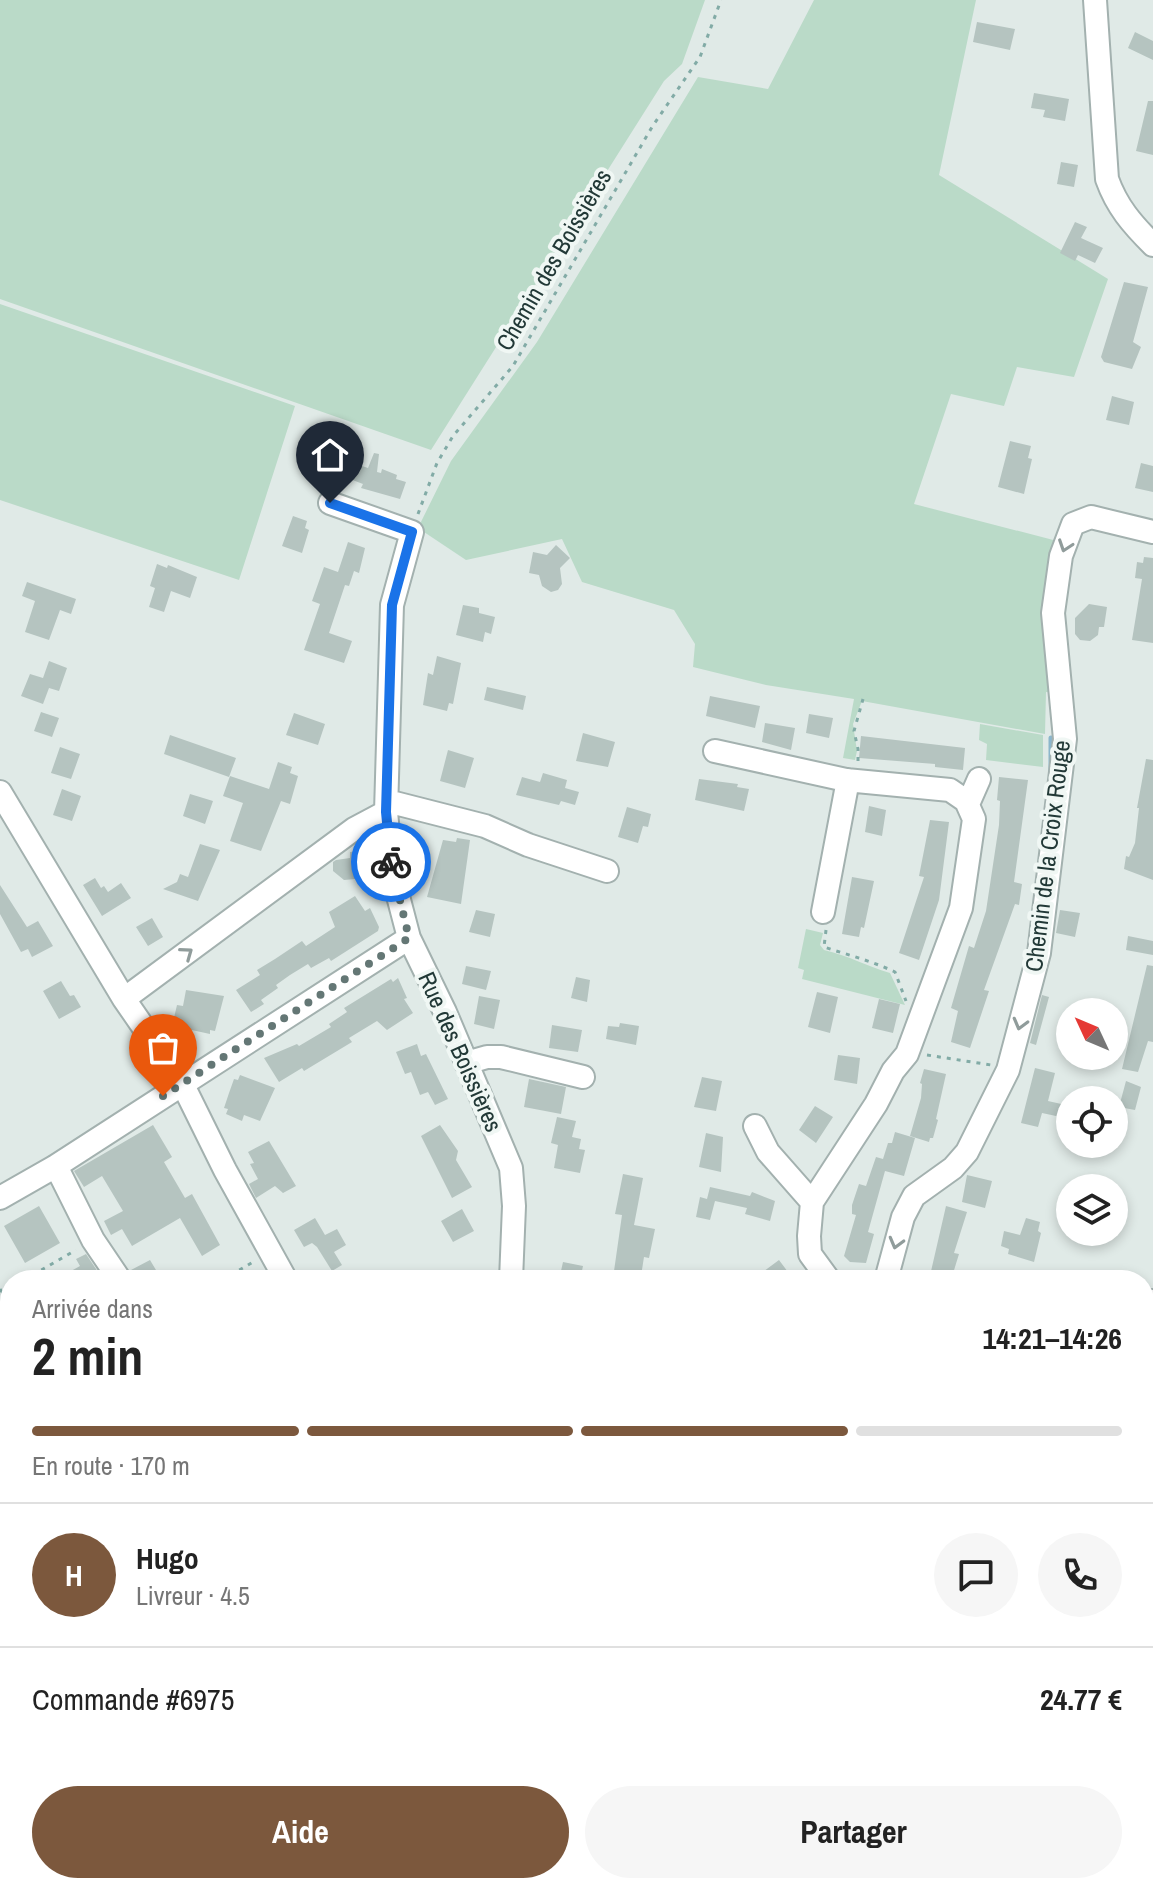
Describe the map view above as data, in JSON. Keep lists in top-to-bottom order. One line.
{"streets":{"street":["Chemin de la Croix Rouge","Rue des Boissières"],"path":["Chemin des Boissières"]},"crossings":[["Chemin des Boissières","Rue des Boissières"]],"north":"top left","page":{"heading":["2 min","Arrivée dans","14:21–14:26"],"panel":["Hugo","Livreur · 4.5","Commande #6975","24.77 €"],"bar":"En route · 170 m","round":"H","buttons":["Aide","Partager"]}}
